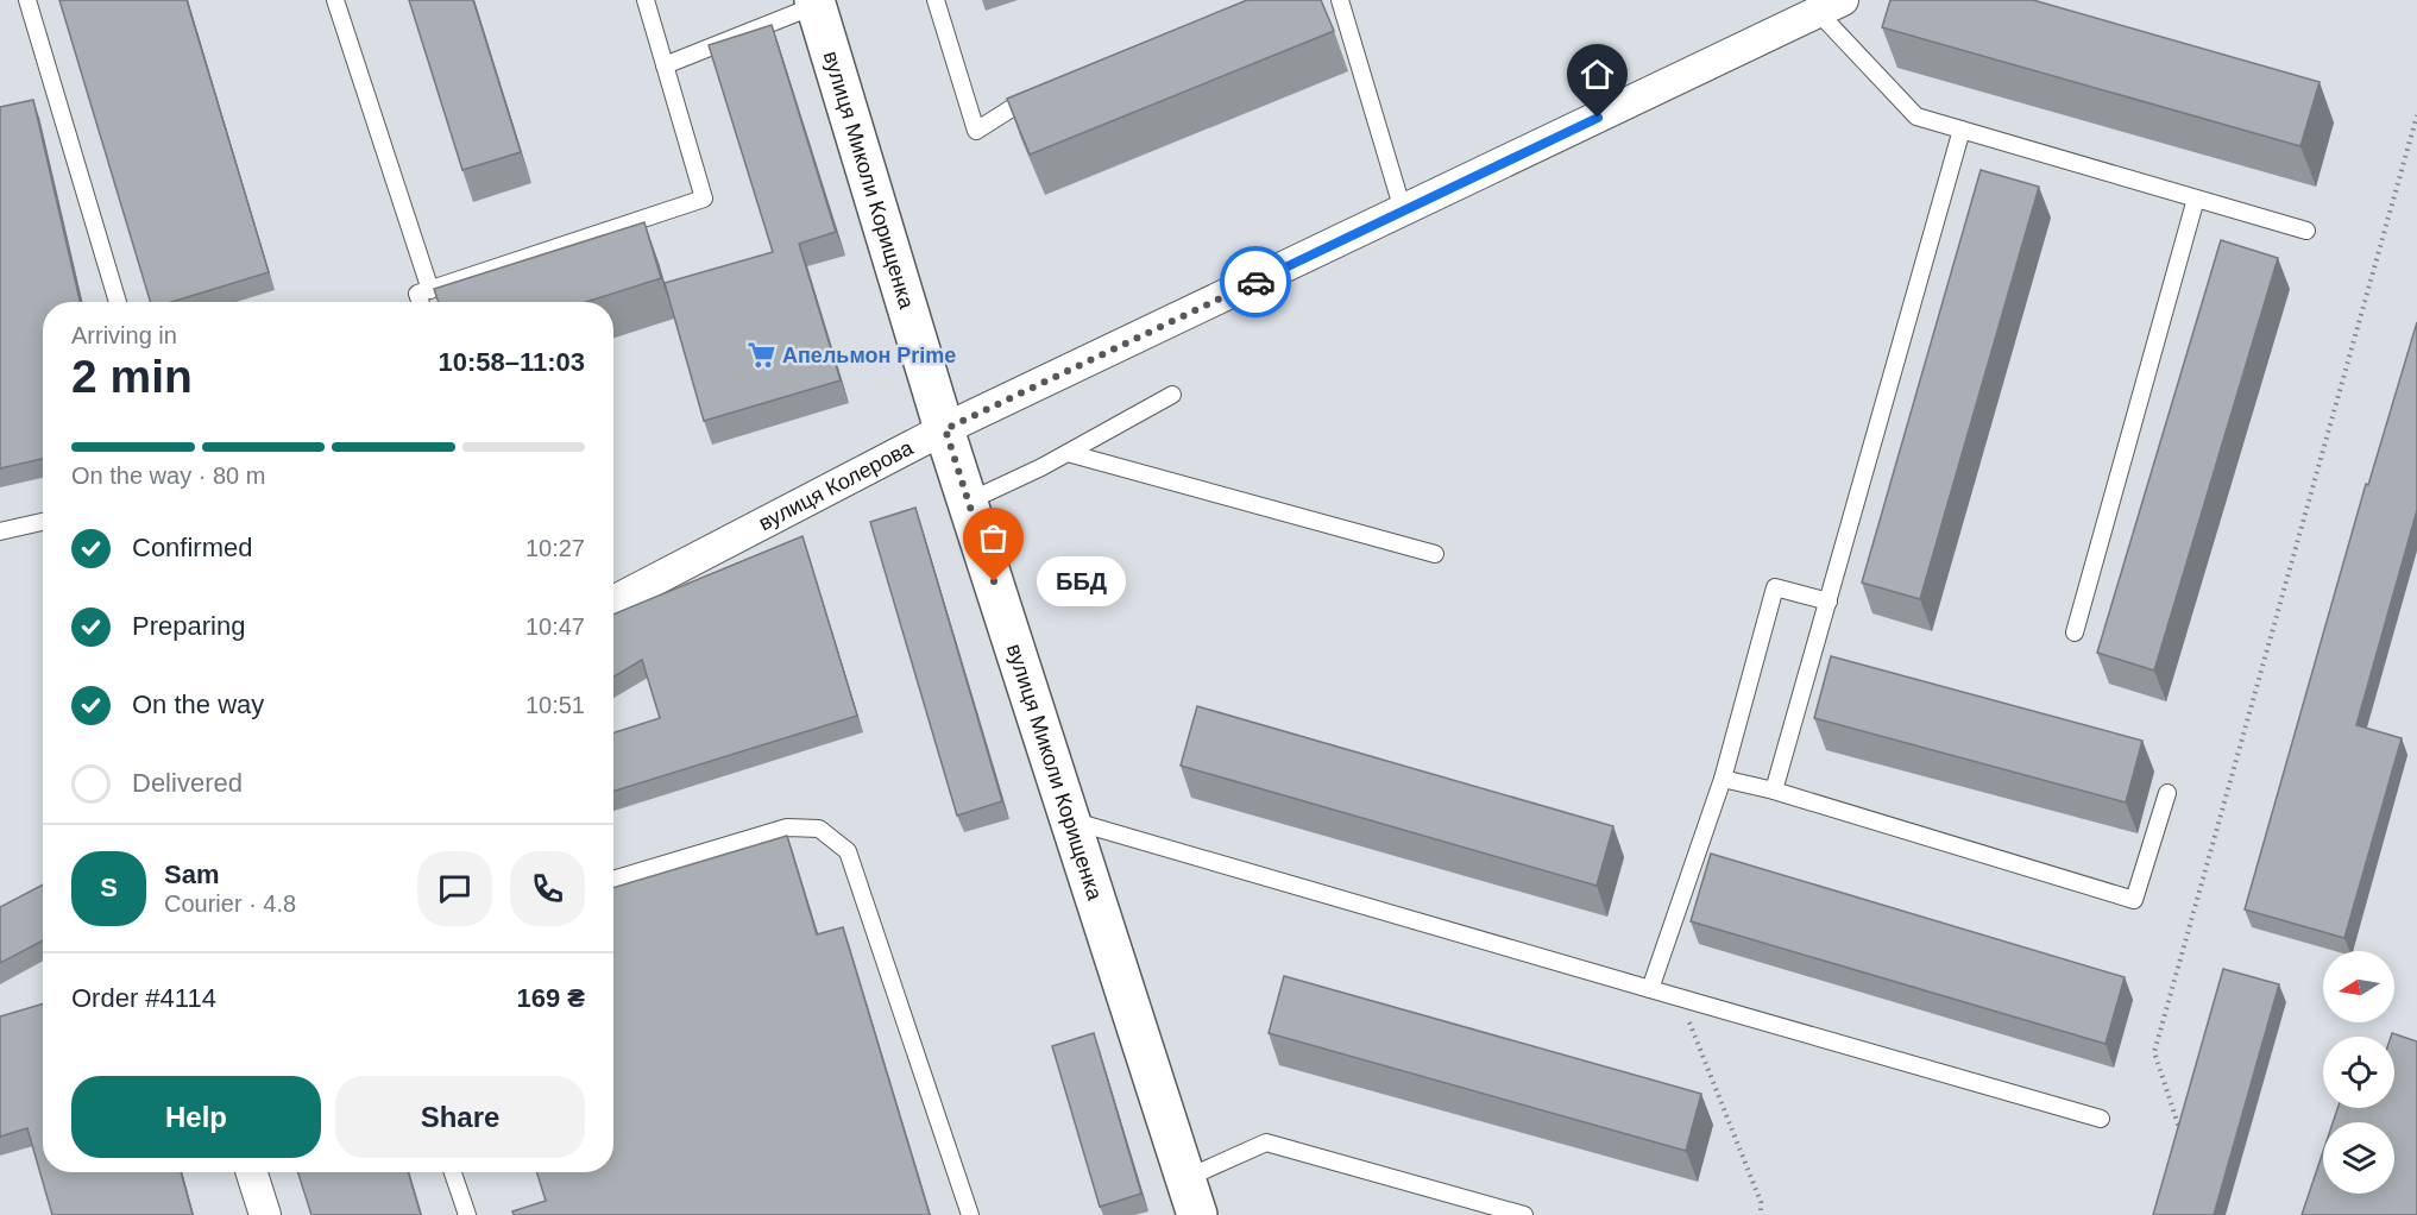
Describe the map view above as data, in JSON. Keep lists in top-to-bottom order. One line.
{"streets":{"street":["вулиця Миколи Корищенка","вулиця Колерова"]},"crossings":[["вулиця Миколи Корищенка","вулиця Колерова"]],"places":{"supermarket":["Апельмон Prime"],"other":["ББД"]},"north":"left","page":{"heading":["2 min","Arriving in","10:58–11:03"],"panel":["Sam","Courier · 4.8","Order #4114","169 ₴"],"bar":"On the way · 80 m","list":[["Confirmed","10:27"],["Preparing","10:47"],["On the way","10:51"],"Delivered"],"bubble":"ББД","round":"S","buttons":["Help","Share"]}}
